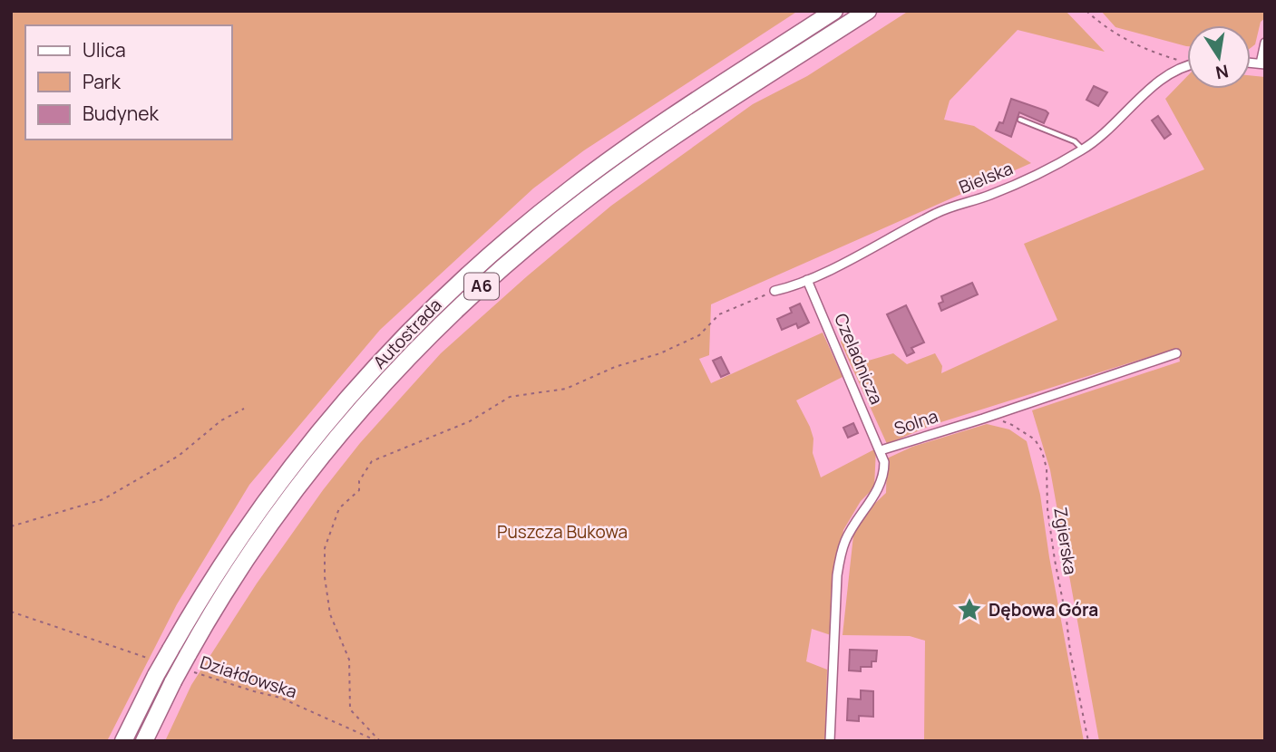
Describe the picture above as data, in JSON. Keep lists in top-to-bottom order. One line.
{"streets":{"highway":["A6","Autostrada"],"street":["Bielska","Czeladnicza","Solna"],"path":["Zgierska","Działdowska"]},"crossings":[["Bielska","Czeladnicza"],["Autostrada","Działdowska"],["Czeladnicza","Solna"],["Solna","Zgierska"]],"parks":["Puszcza Bukowa"],"places":{"place":["Dębowa Góra"]},"legend":["Ulica","Park","Budynek"],"north":"bottom"}
